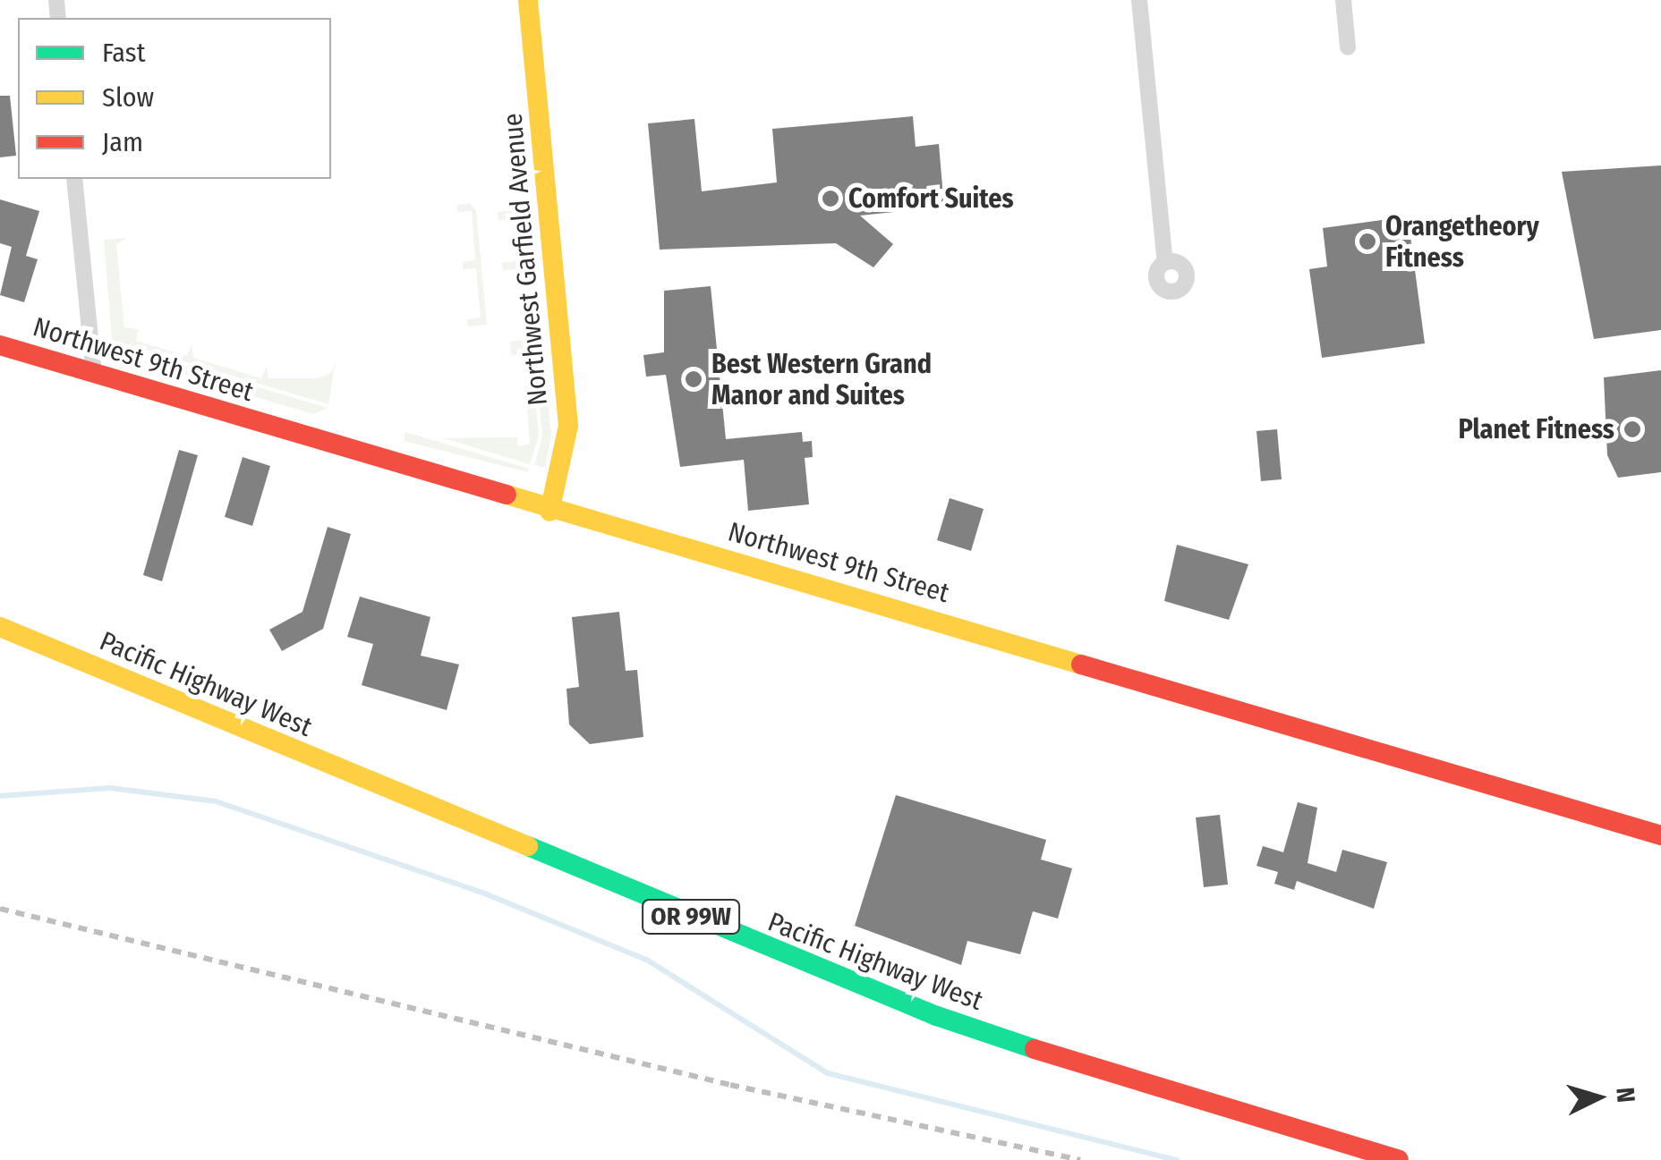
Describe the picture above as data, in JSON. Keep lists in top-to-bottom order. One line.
{"streets":{"main road":["Northwest Garfield Avenue","Northwest 9th Street","Pacific Highway West","OR 99W"]},"crossings":[["Northwest Garfield Avenue","Northwest 9th Street"]],"places":["Comfort Suites","Orangetheory Fitness","Best Western Grand Manor and Suites","Planet Fitness"],"legend":["Fast","Slow","Jam"],"north":"right"}
